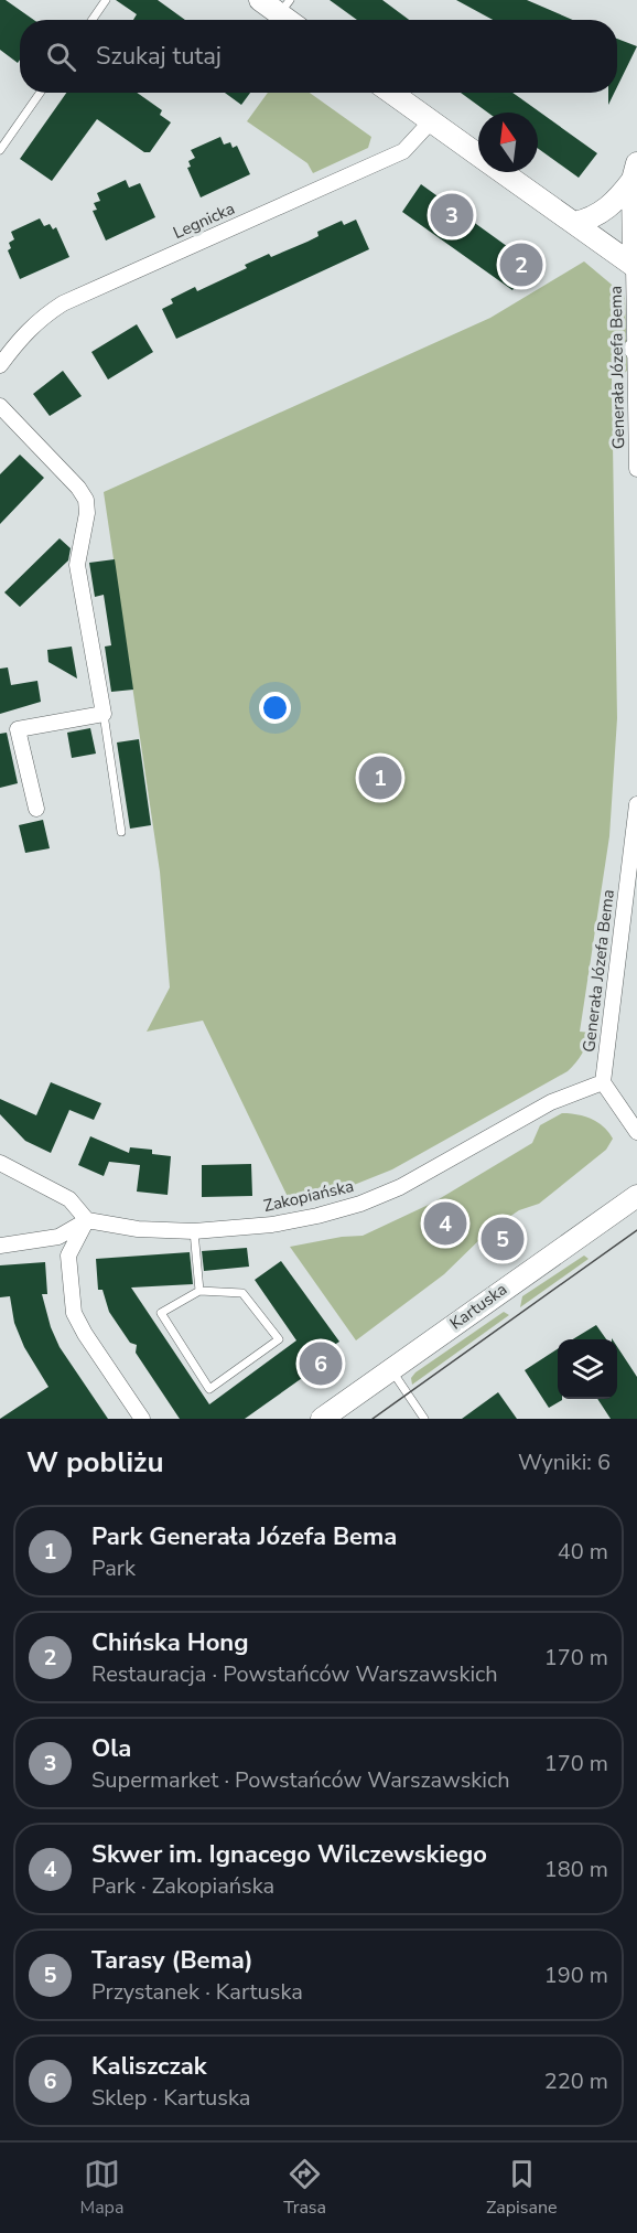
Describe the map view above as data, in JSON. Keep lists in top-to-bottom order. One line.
{"streets":{"street":["Legnicka","Generała Józefa Bema","Zakopiańska","Kartuska"]},"crossings":[["Generała Józefa Bema","Zakopiańska"]],"north":"top","page":{"search":"Szukaj tutaj","pins":["3","2","1","4","5","6"],"heading":["W pobliżu","Wyniki: 6"],"list":[{"mark":"1","name":"Park Generała Józefa Bema","note":"Park","value":"40 m"},{"mark":"2","name":"Chińska Hong","note":"Restauracja · Powstańców Warszawskich","value":"170 m"},{"mark":"3","name":"Ola","note":"Supermarket · Powstańców Warszawskich","value":"170 m"},{"mark":"4","name":"Skwer im. Ignacego Wilczewskiego","note":"Park · Zakopiańska","value":"180 m"},{"mark":"5","name":"Tarasy (Bema)","note":"Przystanek · Kartuska","value":"190 m"},{"mark":"6","name":"Kaliszczak","note":"Sklep · Kartuska","value":"220 m"}],"nav":["Mapa","Trasa","Zapisane"]}}
